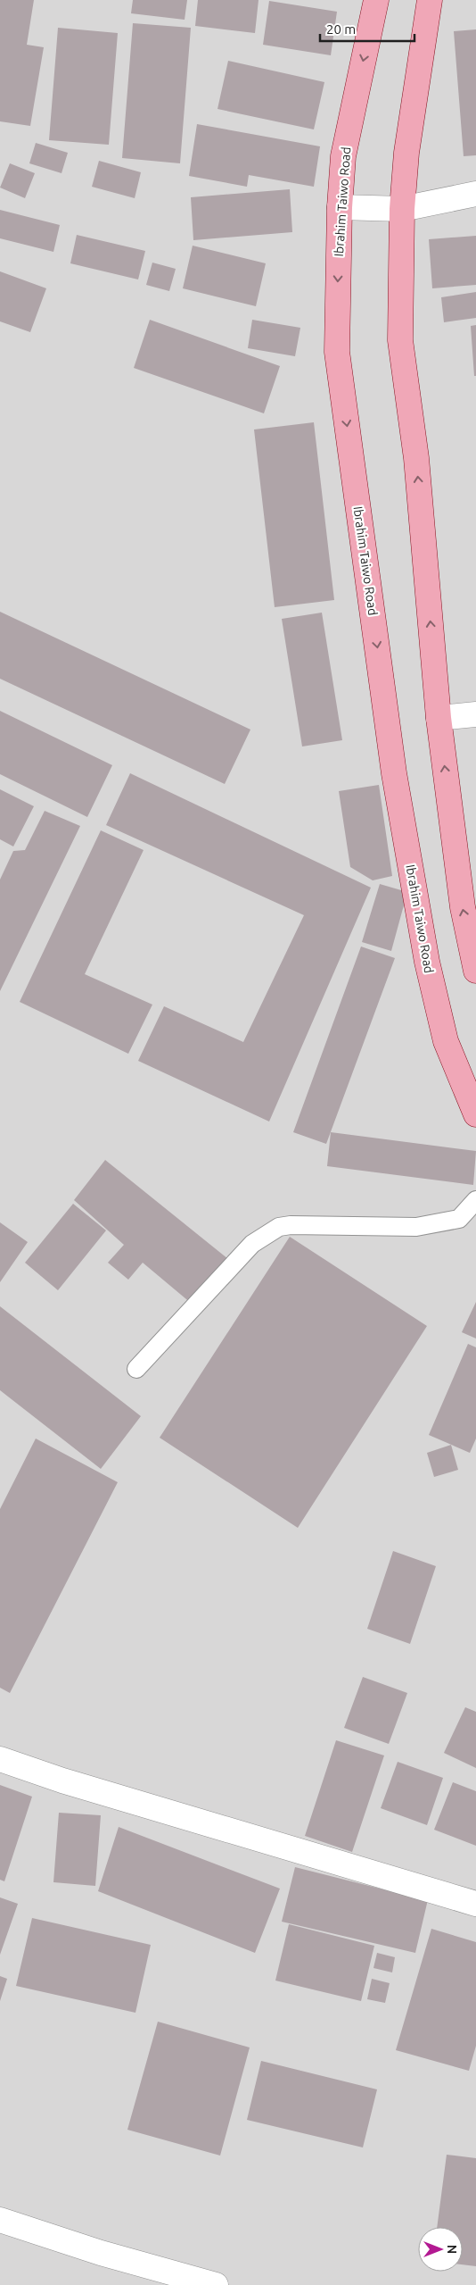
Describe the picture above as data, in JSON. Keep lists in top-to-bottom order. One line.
{"streets":{"main road":["Ibrahim Taiwo Road"]},"scale_bar":"20 m","north":"right"}
